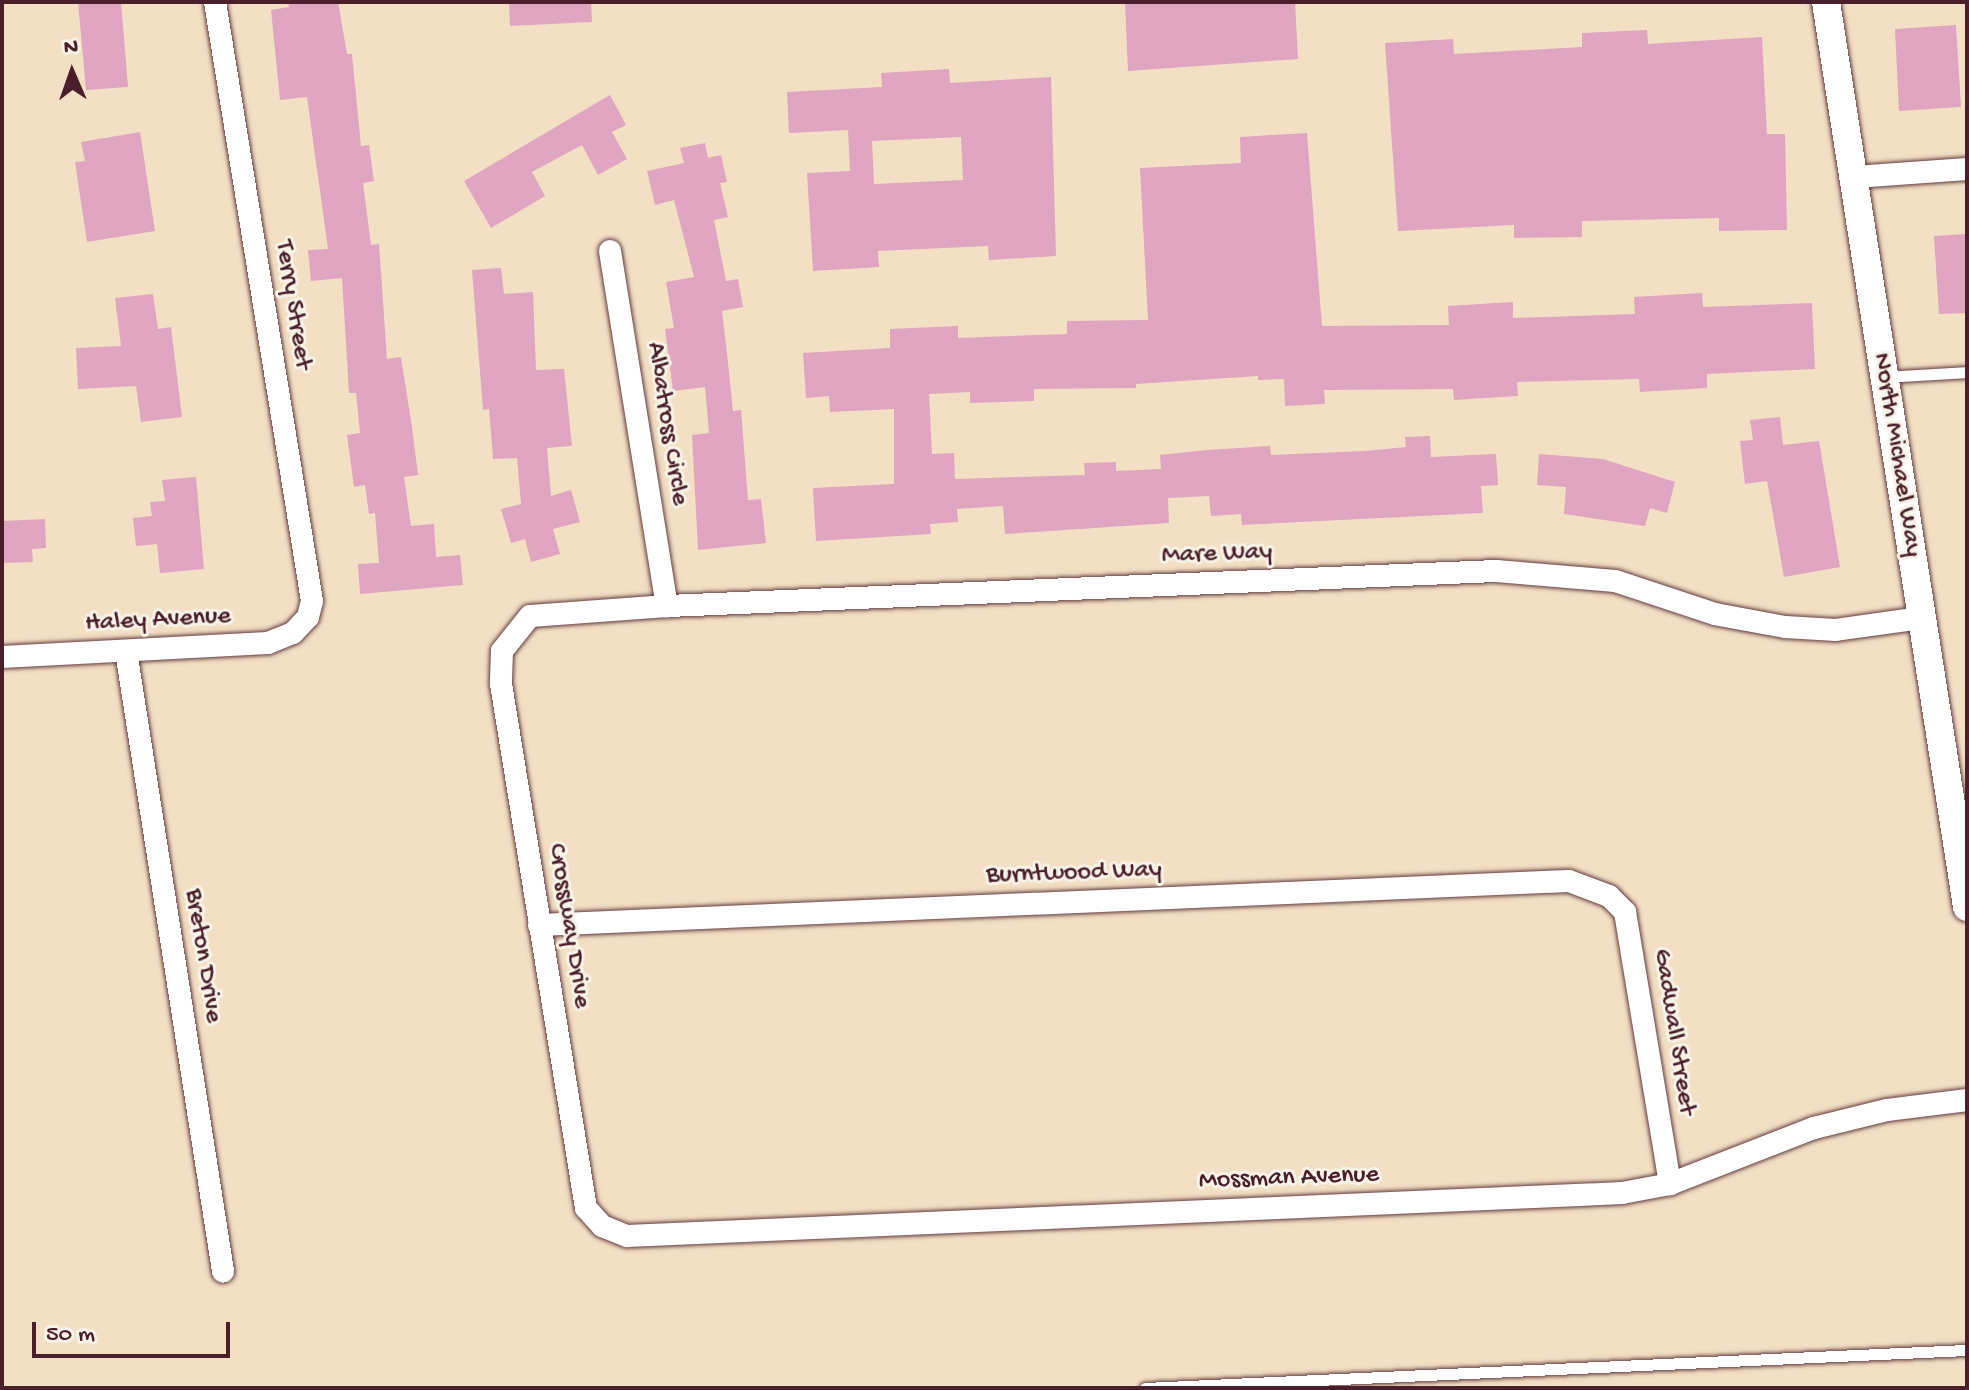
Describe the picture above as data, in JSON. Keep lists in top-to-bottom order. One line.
{"streets":{"street":["Terry Street","Albatross Circle","North Michael Way","Mare Way","Haley Avenue","Burntwood Way","Crossway Drive","Breton Drive","Gadwall Street","Mossman Avenue"]},"crossings":[["Terry Street","Haley Avenue"],["Albatross Circle","Mare Way"],["North Michael Way","Mare Way"],["Mare Way","Crossway Drive"],["Haley Avenue","Breton Drive"],["Burntwood Way","Crossway Drive"],["Burntwood Way","Gadwall Street"],["Crossway Drive","Mossman Avenue"],["Gadwall Street","Mossman Avenue"]],"scale_bar":"50 m","north":"top"}
